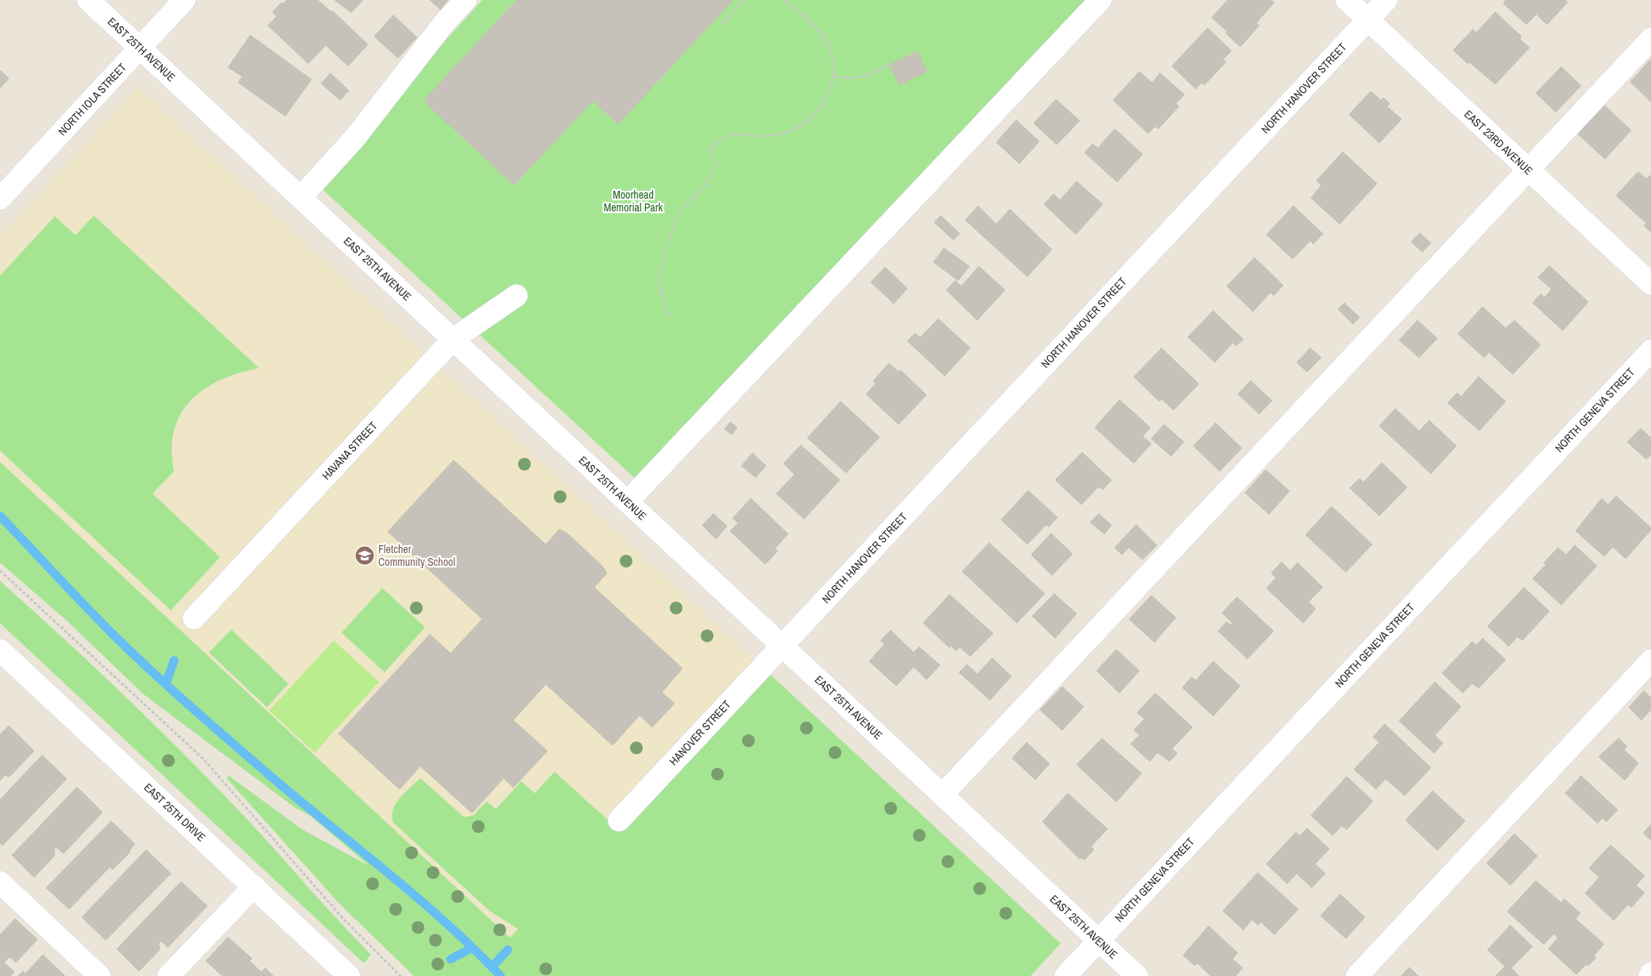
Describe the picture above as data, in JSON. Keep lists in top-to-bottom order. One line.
{"streets":{"street":["EAST 25TH AVENUE","NORTH HANOVER STREET","NORTH IOLA STREET","EAST 23RD AVENUE","NORTH GENEVA STREET","HAVANA STREET","HANOVER STREET","EAST 25TH DRIVE"]},"crossings":[["EAST 25TH AVENUE","NORTH HANOVER STREET"],["EAST 25TH AVENUE","NORTH IOLA STREET"],["EAST 25TH AVENUE","NORTH GENEVA STREET"],["EAST 25TH AVENUE","HAVANA STREET"],["EAST 25TH AVENUE","HANOVER STREET"],["NORTH HANOVER STREET","EAST 23RD AVENUE"],["NORTH HANOVER STREET","HANOVER STREET"]],"parks":["Moorhead Memorial Park"],"places":{"school or university":["Fletcher Community School"]}}
